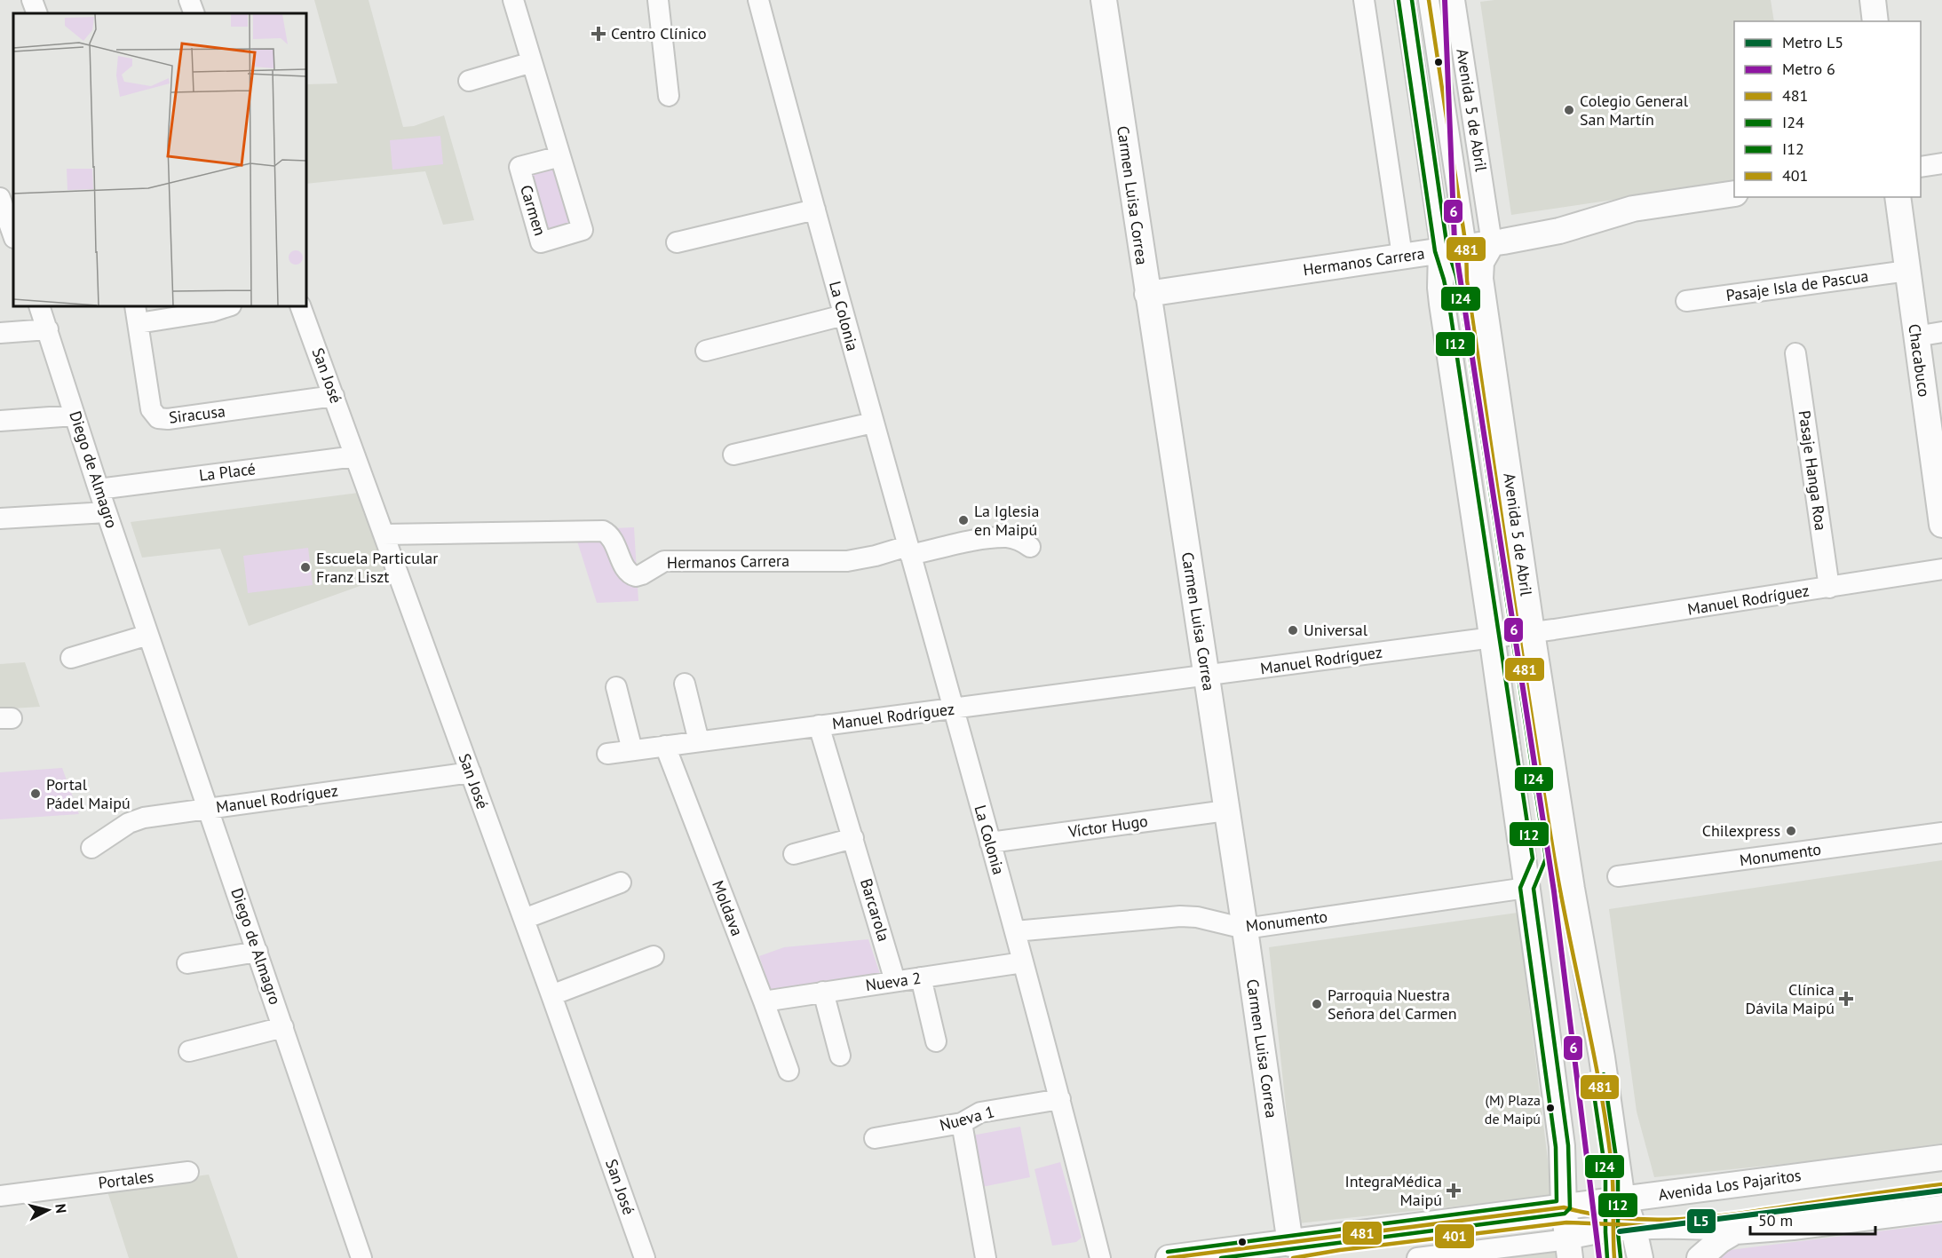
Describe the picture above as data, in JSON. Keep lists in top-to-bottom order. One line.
{"streets":{"main road":["Avenida 5 de Abril","Carmen Luisa Correa","Hermanos Carrera","Chacabuco","Avenida Los Pajaritos"],"street":["Pasaje Isla de Pascua","La Colonia","San José","Siracusa","Diego de Almagro","Pasaje Hanga Roa","La Placé","Manuel Rodríguez","Víctor Hugo","Monumento","Moldava","Barcarola","Nueva 2","Nueva 1","Portales"]},"crossings":[["Avenida 5 de Abril","Hermanos Carrera"],["Avenida 5 de Abril","Manuel Rodríguez"],["Avenida 5 de Abril","Avenida Los Pajaritos"],["Carmen Luisa Correa","Hermanos Carrera"],["Carmen Luisa Correa","Manuel Rodríguez"],["Carmen Luisa Correa","Víctor Hugo"],["Carmen Luisa Correa","Monumento"],["Carmen Luisa Correa","Avenida Los Pajaritos"],["Hermanos Carrera","La Colonia"],["Hermanos Carrera","San José"],["Pasaje Isla de Pascua","Chacabuco"],["La Colonia","Manuel Rodríguez"],["La Colonia","Víctor Hugo"],["La Colonia","Monumento"],["La Colonia","Nueva 2"],["La Colonia","Nueva 1"],["San José","Siracusa"],["San José","La Placé"],["San José","Manuel Rodríguez"],["Diego de Almagro","La Placé"],["Diego de Almagro","Manuel Rodríguez"],["Pasaje Hanga Roa","Manuel Rodríguez"],["Manuel Rodríguez","Moldava"],["Manuel Rodríguez","Barcarola"],["Moldava","Nueva 2"],["Barcarola","Nueva 2"]],"places":{"health":["Centro Clínico","Clínica Dávila Maipú","IntegraMédica Maipú"],"other":["Colegio General San Martín","La Iglesia en Maipú","Escuela Particular Franz Liszt","Universal","Portal Pádel Maipú","Chilexpress","Parroquia Nuestra Señora del Carmen","(M) Plaza de Maipú"]},"lines":["metro line 6","transit line 481","transit line I24","transit line I12","metro line L5","transit line 401"],"legend":["Metro L5","Metro 6","481","I24","I12","401"],"scale_bar":"50 m","north":"right"}
